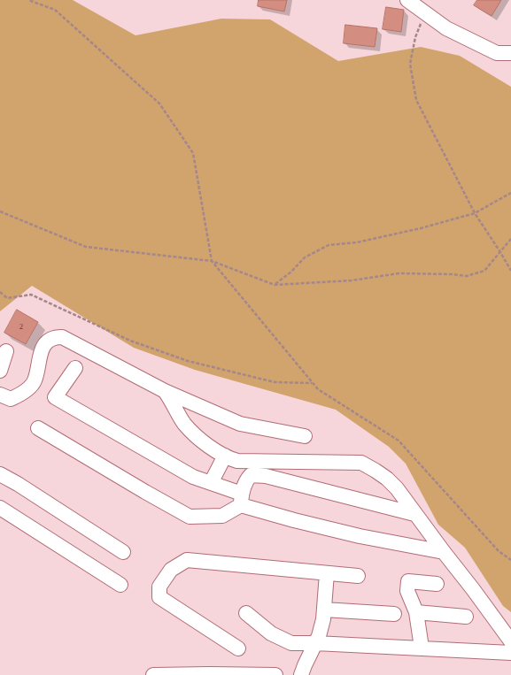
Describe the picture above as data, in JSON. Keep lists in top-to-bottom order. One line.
{"house_numbers":["2"]}
